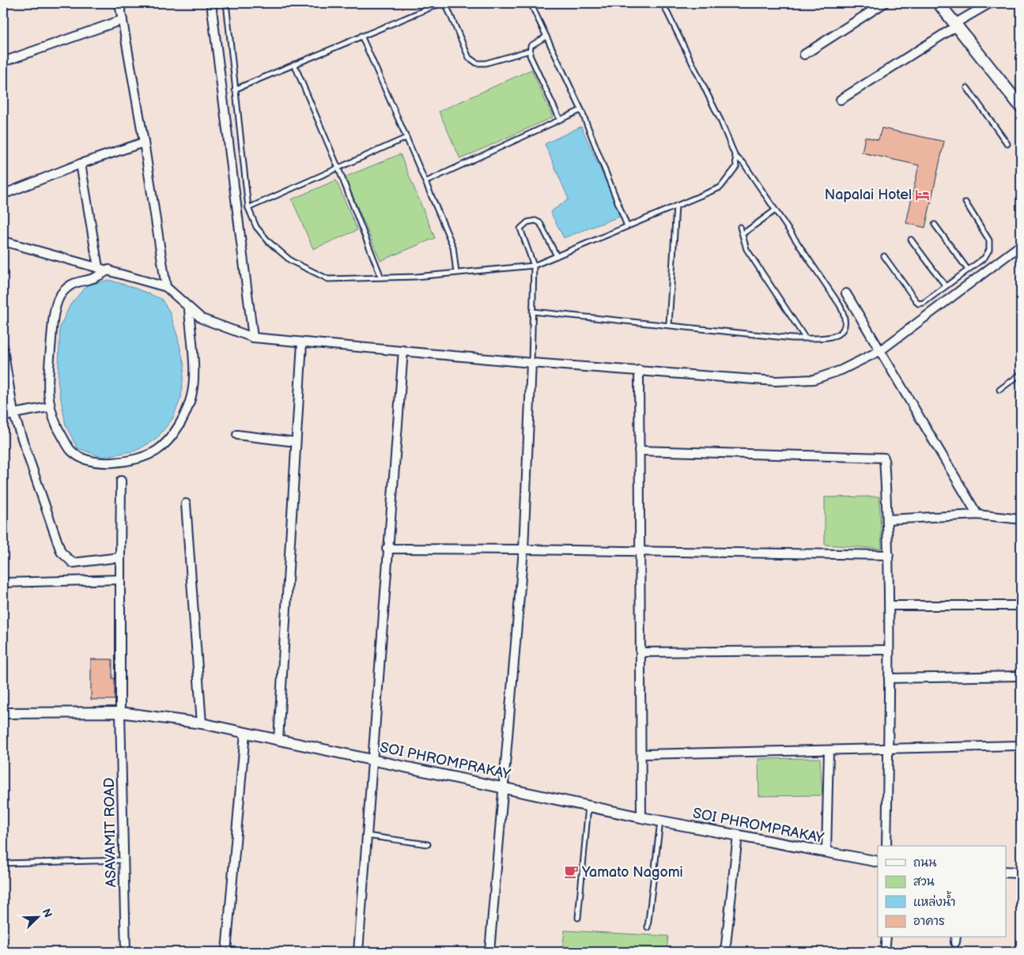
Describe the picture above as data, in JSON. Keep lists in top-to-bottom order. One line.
{"streets":{"street":["SOI PHROMPRAKAY","ASAVAMIT ROAD"]},"crossings":[["SOI PHROMPRAKAY","ASAVAMIT ROAD"]],"places":{"hotel":["Napalai Hotel"],"cafe":["Yamato Nagomi"]},"legend":["ถนน","สวน","แหล่งน้ำ","อาคาร"],"north":"top right"}
